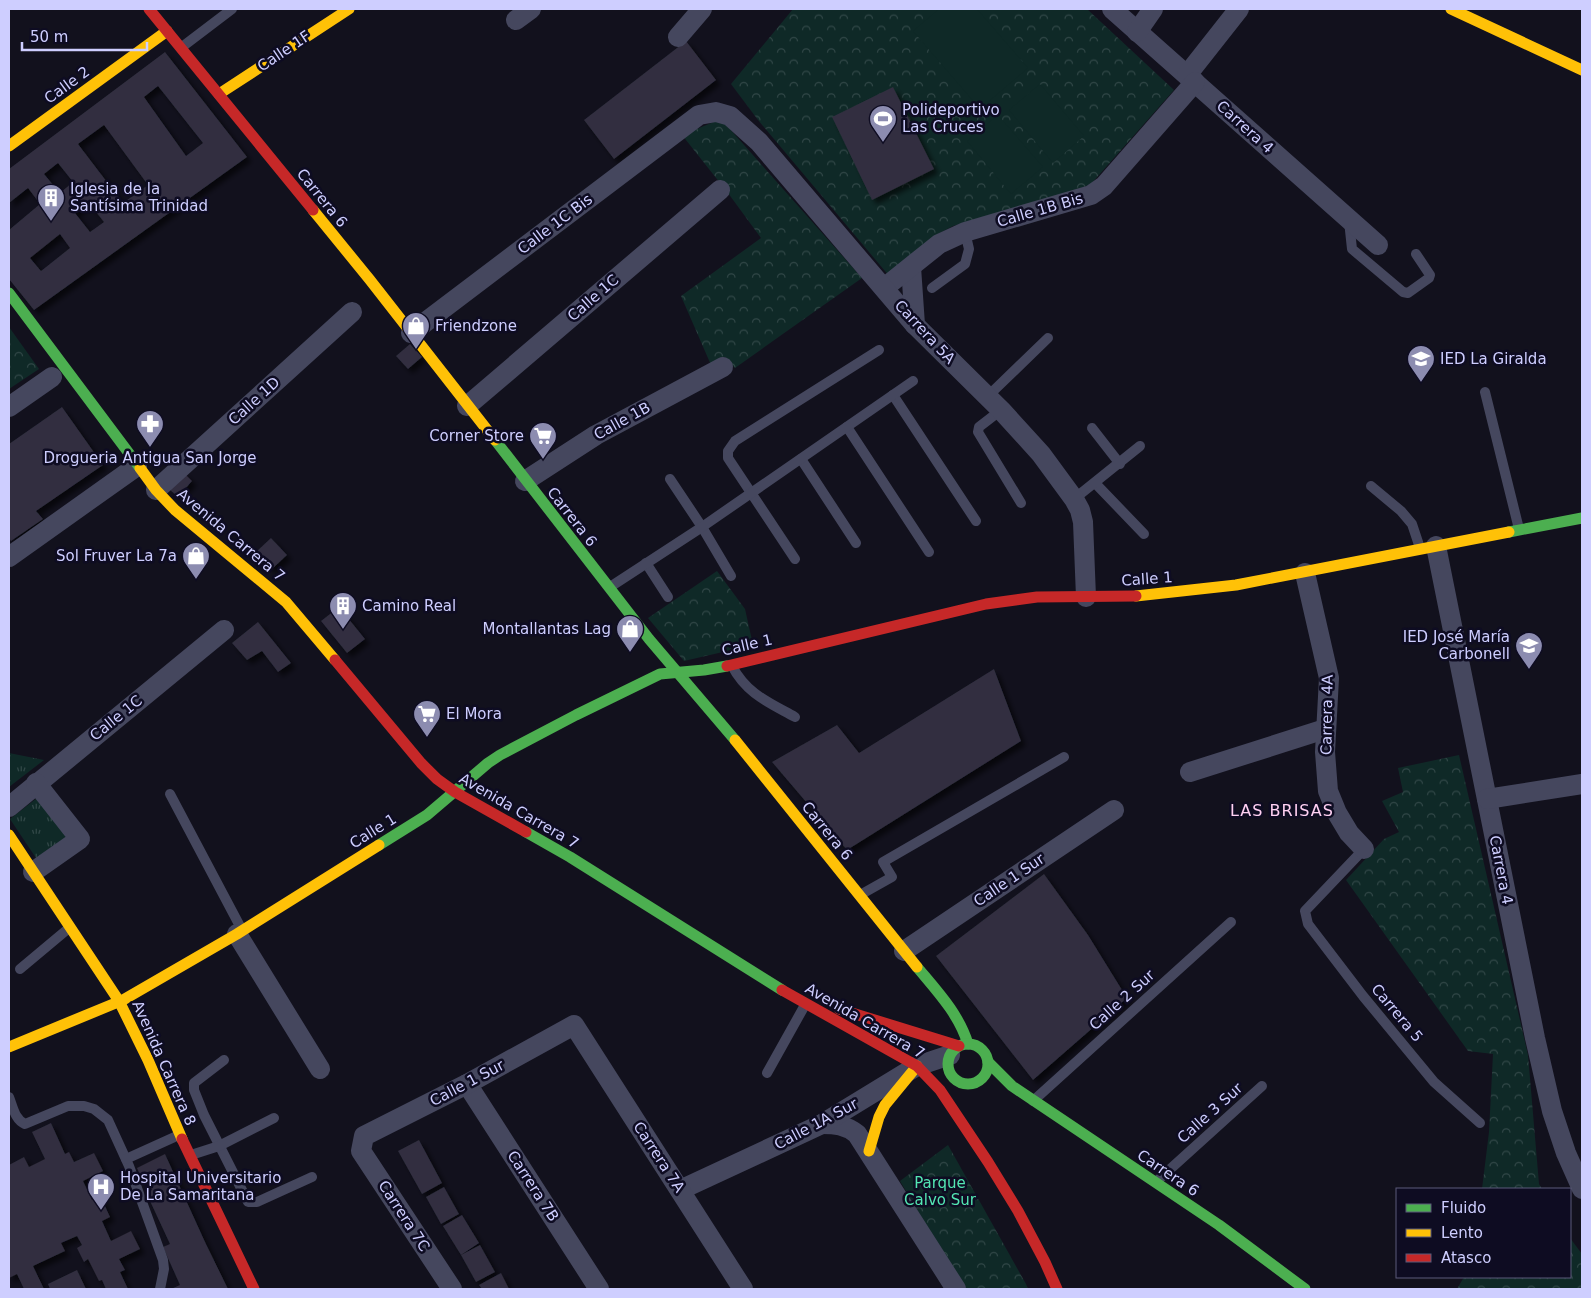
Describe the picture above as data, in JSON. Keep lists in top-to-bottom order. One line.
{"streets":{"street":["Calle 1F","Calle 2","Carrera 4","Carrera 6","Calle 1B Bis","Calle 1C Bis","Calle 1C","Carrera 5A","Calle 1D","Calle 1B","Avenida Carrera 7","Calle 1","Carrera 4A","Calle 1 Sur","Avenida Carrera 8","Calle 1A Sur","Carrera 7A","Carrera 7B","Carrera 7C"],"lane":["Calle 2 Sur","Carrera 5","Calle 3 Sur"]},"crossings":[["Calle 1F","Carrera 6"],["Calle 2","Carrera 6"],["Carrera 4","Calle 1B Bis"],["Carrera 4","Calle 1"],["Carrera 6","Calle 1C Bis"],["Carrera 6","Calle 1C"],["Carrera 6","Calle 1B"],["Carrera 6","Calle 1"],["Carrera 6","Calle 1 Sur"],["Carrera 6","Calle 2 Sur"],["Carrera 6","Calle 3 Sur"],["Carrera 6","Calle 1A Sur"],["Calle 1B Bis","Carrera 5A"],["Calle 1C Bis","Carrera 5A"],["Carrera 5A","Calle 1"],["Calle 1D","Avenida Carrera 7"],["Avenida Carrera 7","Calle 1"],["Avenida Carrera 7","Calle 1A Sur"],["Calle 1","Carrera 4A"],["Calle 1","Avenida Carrera 8"],["Carrera 4A","Carrera 5"],["Calle 1 Sur","Carrera 7A"],["Calle 1 Sur","Carrera 7B"],["Calle 1 Sur","Carrera 7C"],["Calle 1A Sur","Carrera 7A"]],"districts":["LAS BRISAS"],"parks":["Parque Calvo Sur"],"places":{"sports":["Polideportivo Las Cruces"],"building":["Iglesia de la Santísima Trinidad","Camino Real"],"shop":["Friendzone","Sol Fruver La 7a","Montallantas Lag"],"school or university":["IED La Giralda","IED José María Carbonell"],"pharmacy":["Drogueria Antigua San Jorge"],"supermarket":["Corner Store","El Mora"],"hospital":["Hospital Universitario De La Samaritana"]},"legend":["Fluido","Lento","Atasco"],"scale_bar":"50 m"}
